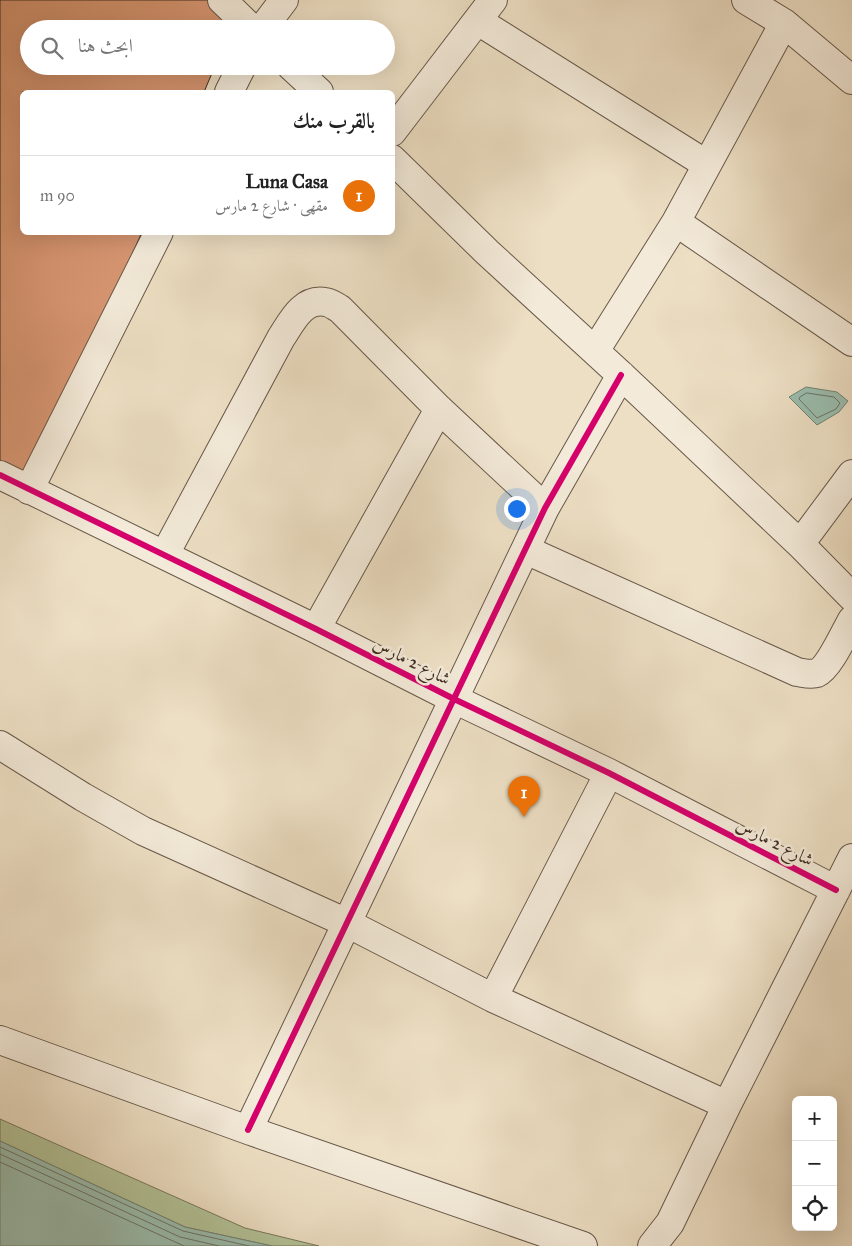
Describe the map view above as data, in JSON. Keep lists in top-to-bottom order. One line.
{"streets":{"street":["شارع 2 مارس"]},"page":{"search":"ابحث هنا","heading":"بالقرب منك","list":[{"mark":"1","name":"Luna Casa","note":"مقهى · شارع 2 مارس","value":"90 m"}],"pins":"1","map_buttons":["+","−"]}}
